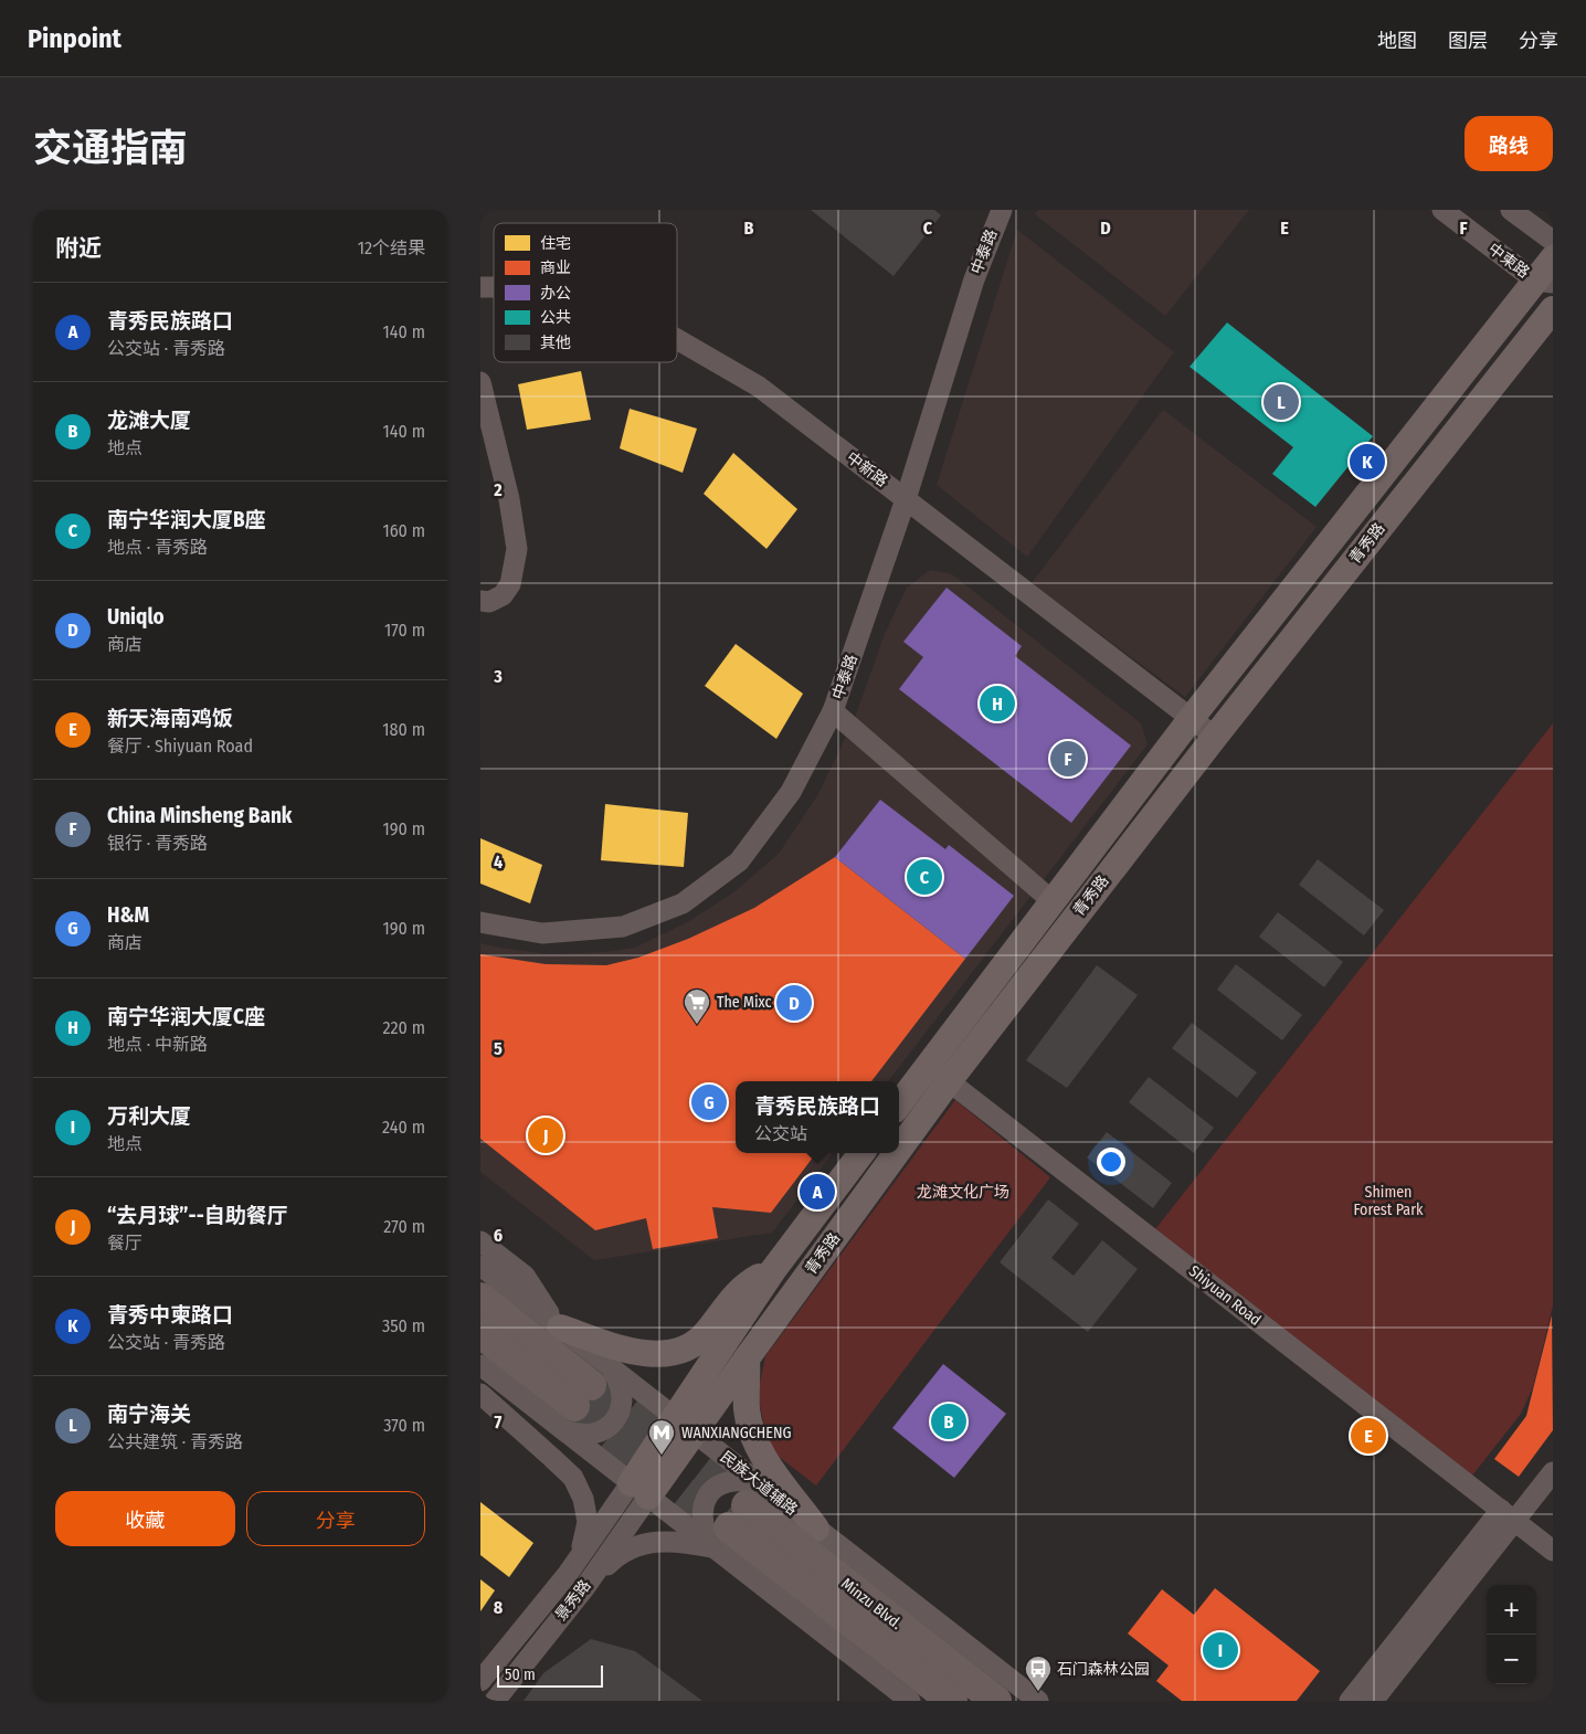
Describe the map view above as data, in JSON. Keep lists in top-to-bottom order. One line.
{"streets":{"highway":["Minzu Blvd."],"main road":["青秀路"],"street":["中泰路","中柬路","中新路","Shiyuan Road","民族大道辅路","景秀路"]},"crossings":[["中泰路","中新路"],["中柬路","青秀路"],["中新路","青秀路"],["青秀路","Shiyuan Road"],["青秀路","民族大道辅路"],["青秀路","景秀路"],["民族大道辅路","景秀路"],["民族大道辅路","Minzu Blvd."]],"parks":["龙滩文化广场","Shimen Forest Park"],"places":{"supermarket":["The Mixc"],"metro station":["WANXIANGCHENG"],"bus stop":["石门森林公园"]},"legend":["住宅","商业","办公","公共","其他"],"scale_bar":"50 m","page":{"header":"Pinpoint","nav":["地图","图层","分享"],"title":"交通指南","buttons":["路线",["收藏","分享"]],"heading":["附近","12个结果"],"list":[{"mark":"A","name":"青秀民族路口","note":"公交站 · 青秀路","value":"140 m"},{"mark":"B","name":"龙滩大厦","note":"地点","value":"140 m"},{"mark":"C","name":"南宁华润大厦B座","note":"地点 · 青秀路","value":"160 m"},{"mark":"D","name":"Uniqlo","note":"商店","value":"170 m"},{"mark":"E","name":"新天海南鸡饭","note":"餐厅 · Shiyuan Road","value":"180 m"},{"mark":"F","name":"China Minsheng Bank","note":"银行 · 青秀路","value":"190 m"},{"mark":"G","name":"H&M","note":"商店","value":"190 m"},{"mark":"H","name":"南宁华润大厦C座","note":"地点 · 中新路","value":"220 m"},{"mark":"I","name":"万利大厦","note":"地点","value":"240 m"},{"mark":"J","name":"“去月球”--自助餐厅","note":"餐厅","value":"270 m"},{"mark":"K","name":"青秀中柬路口","note":"公交站 · 青秀路","value":"350 m"},{"mark":"L","name":"南宁海关","note":"公共建筑 · 青秀路","value":"370 m"}],"pins":["L","K","H","F","C","D","G","J","A","B","E","I"],"popup":["青秀民族路口","公交站"],"map_buttons":["+","−"],"scale":"50 m"},"grid":{"columns":["B","C","D","E","F"],"rows":["2","3","4","5","6","7","8"]}}
